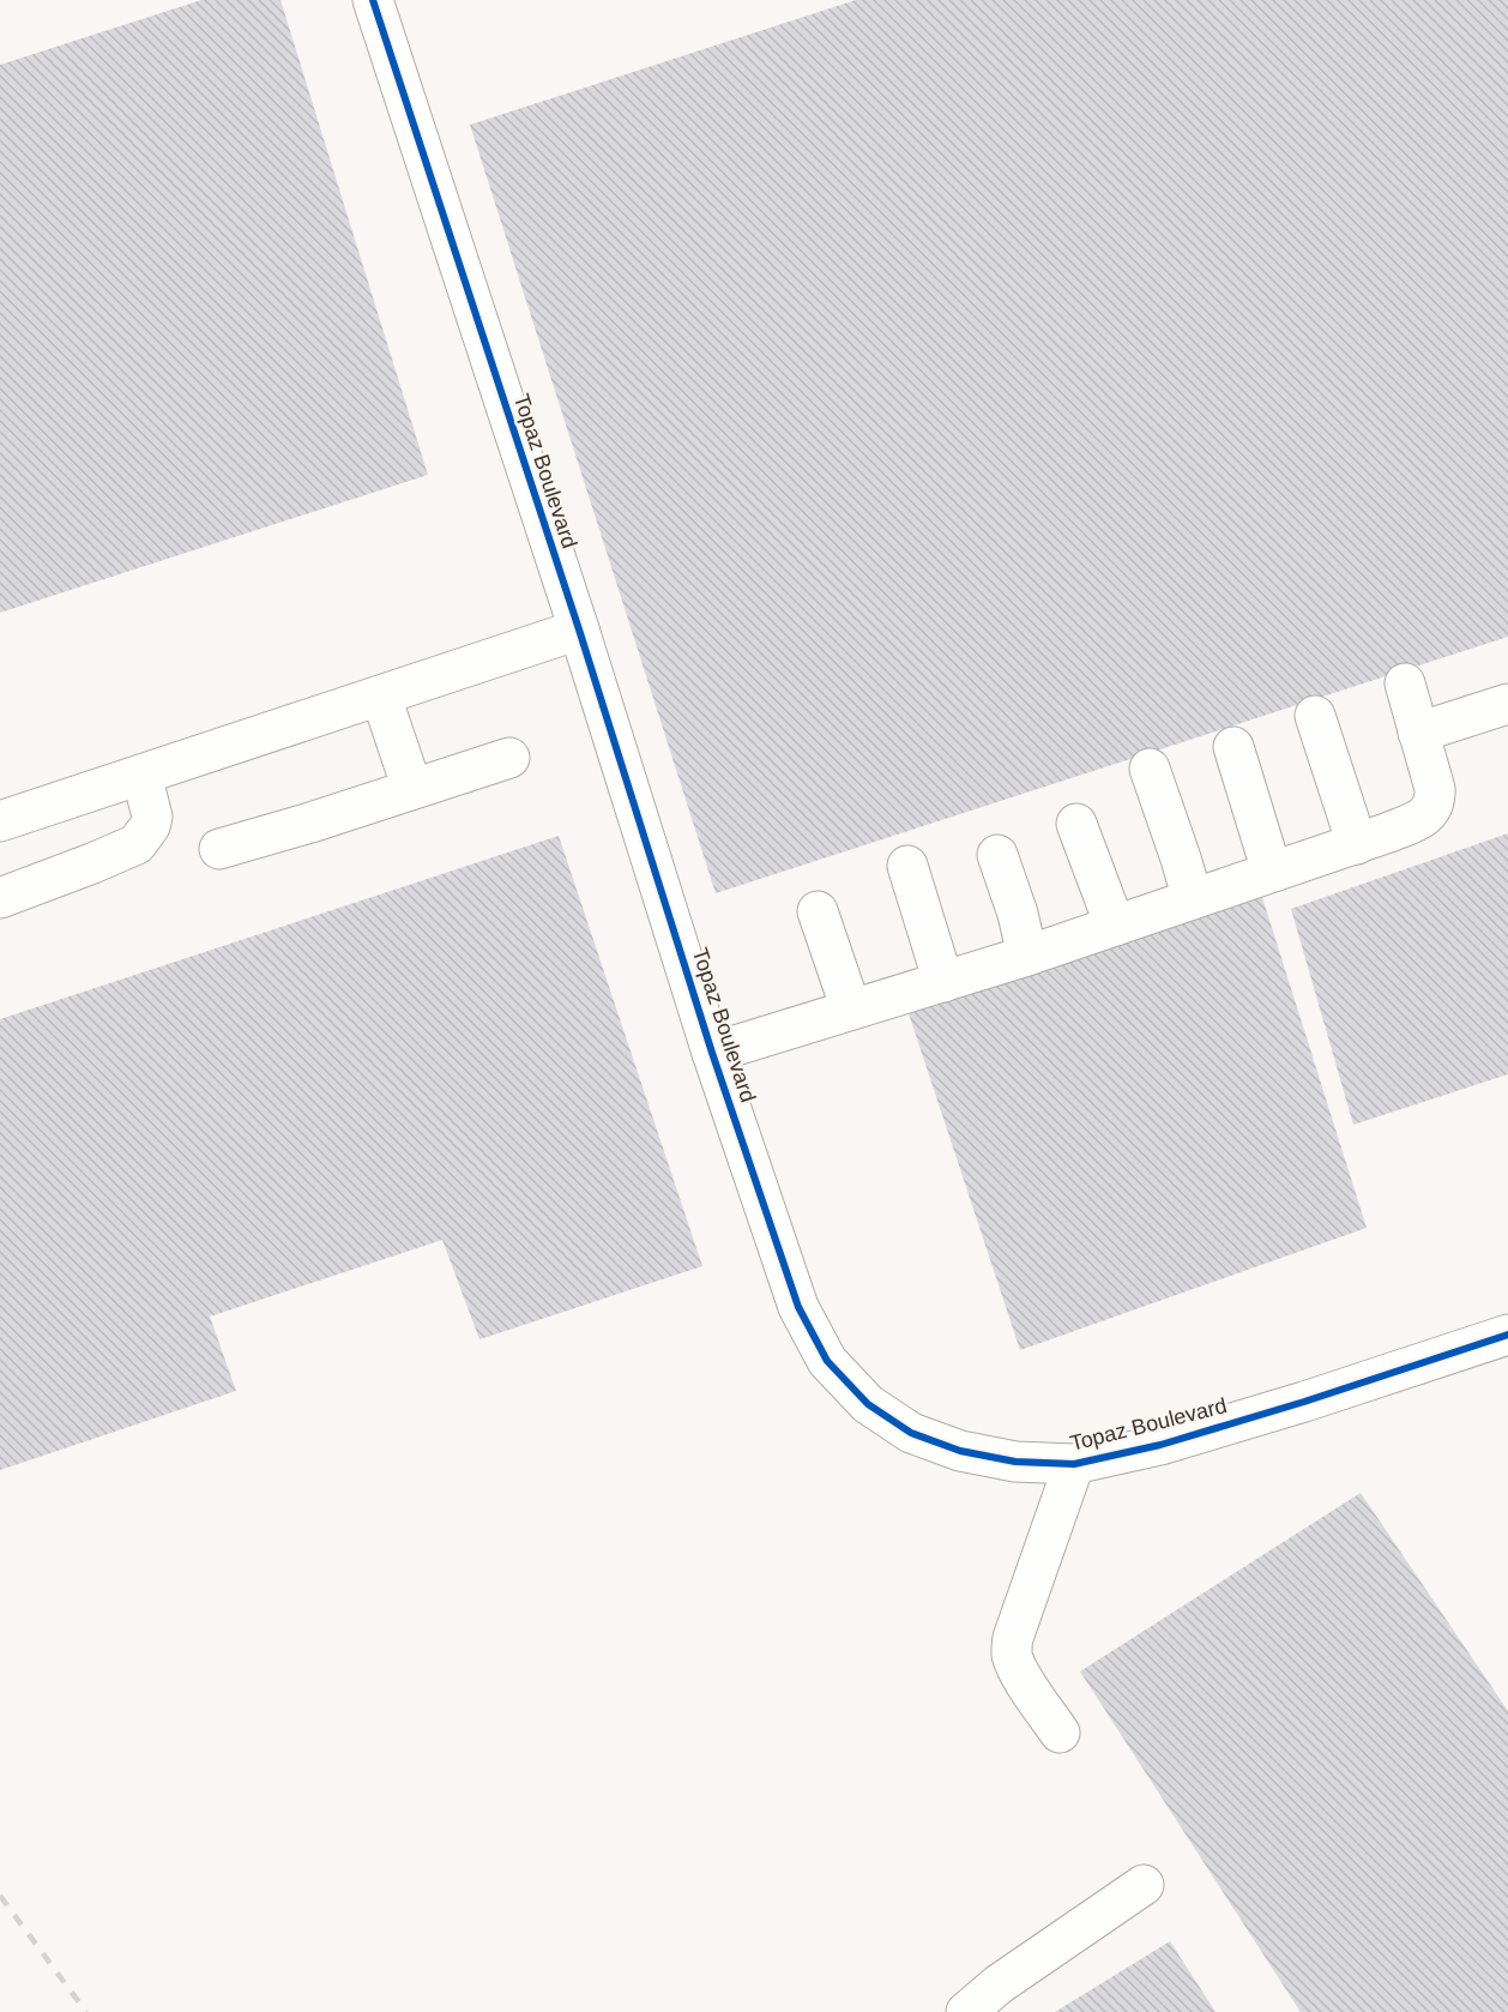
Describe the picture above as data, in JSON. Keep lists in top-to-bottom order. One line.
{"streets":{"street":["Topaz Boulevard"]}}
